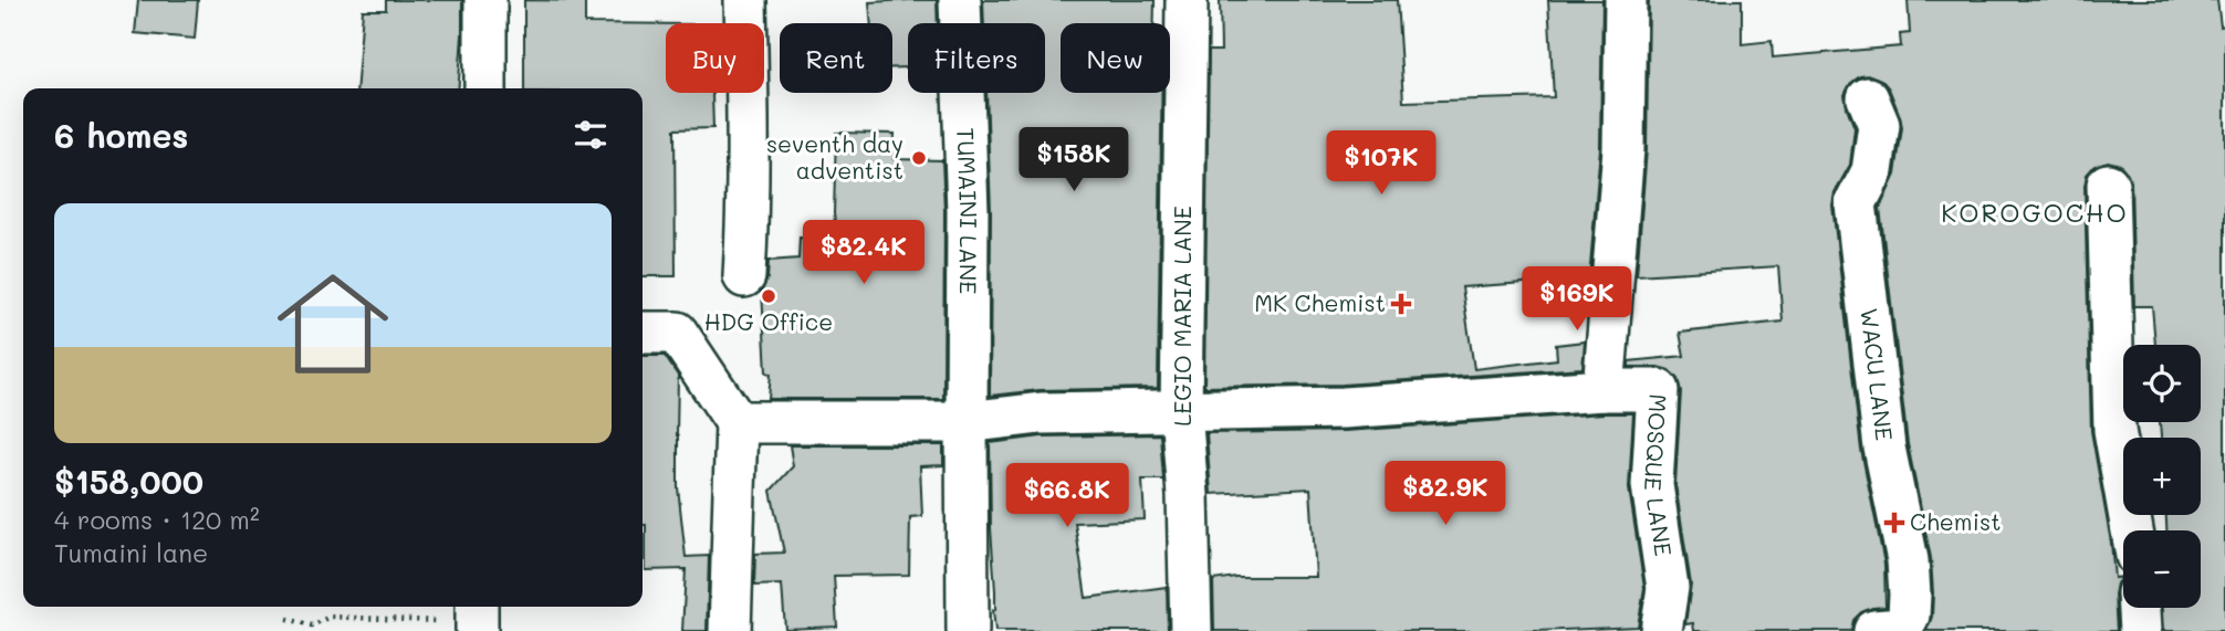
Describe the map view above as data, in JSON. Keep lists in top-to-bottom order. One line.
{"streets":{"street":["TUMAINI LANE","LEGIO MARIA LANE","WACU LANE","MOSQUE LANE"]},"districts":["KOROGOCHO"],"places":{"other":["seventh day adventist","HDG Office"],"health":["MK Chemist","Chemist"]},"page":{"chip":["Buy","Rent","Filters","New"],"heading":"6 homes","price":["$158K","$107K","$82.4K","$169K","$82.9K","$66.8K"],"list":[{"name":"$158,000","note":"4 rooms · 120 m² · Tumaini lane"}],"map_buttons":["+","−"]}}
